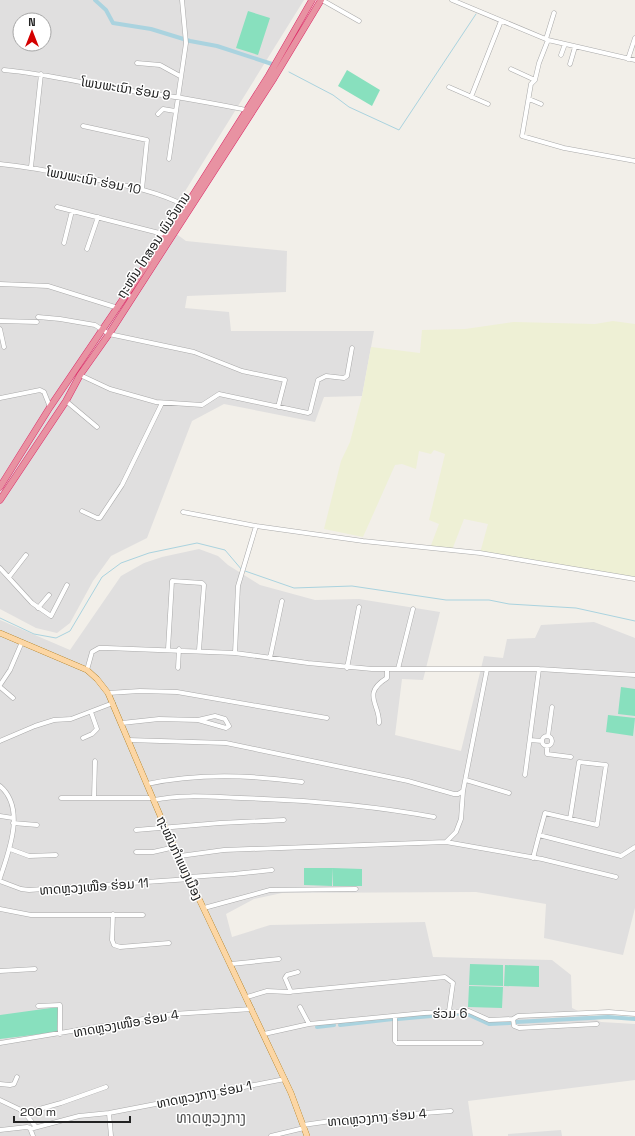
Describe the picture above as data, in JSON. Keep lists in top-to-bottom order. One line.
{"streets":{"highway":["ຖະໜົນ ໄກສອນ ພົມວິຫານ"],"main road":["ຖະໜົນກຳແພງເມືອງ"],"street":["ໂພນພະເນົາ ຮ່ອມ 9","ໂພນພະເນົາ ຮ່ອມ 10","ທາດຫຼວງເໜືອ ຮ່ອມ 11","ຮ່ວມ 6","ທາດຫຼວງເໜືອ ຮ່ອມ 4","ທາດຫຼວງກາງ ຮ່ອມ 1","ທາດຫຼວງກາງ ຮ່ອມ 4"]},"crossings":[["ໂພນພະເນົາ ຮ່ອມ 9","ຖະໜົນ ໄກສອນ ພົມວິຫານ"],["ໂພນພະເນົາ ຮ່ອມ 10","ຖະໜົນ ໄກສອນ ພົມວິຫານ"],["ຖະໜົນກຳແພງເມືອງ","ທາດຫຼວງເໜືອ ຮ່ອມ 11"],["ຖະໜົນກຳແພງເມືອງ","ຮ່ວມ 6"],["ຖະໜົນກຳແພງເມືອງ","ທາດຫຼວງເໜືອ ຮ່ອມ 4"],["ຖະໜົນກຳແພງເມືອງ","ທາດຫຼວງກາງ ຮ່ອມ 1"],["ຖະໜົນກຳແພງເມືອງ","ທາດຫຼວງກາງ ຮ່ອມ 4"]],"districts":["ທາດຫຼວງກາງ"],"scale_bar":"200 m","north":"top"}
